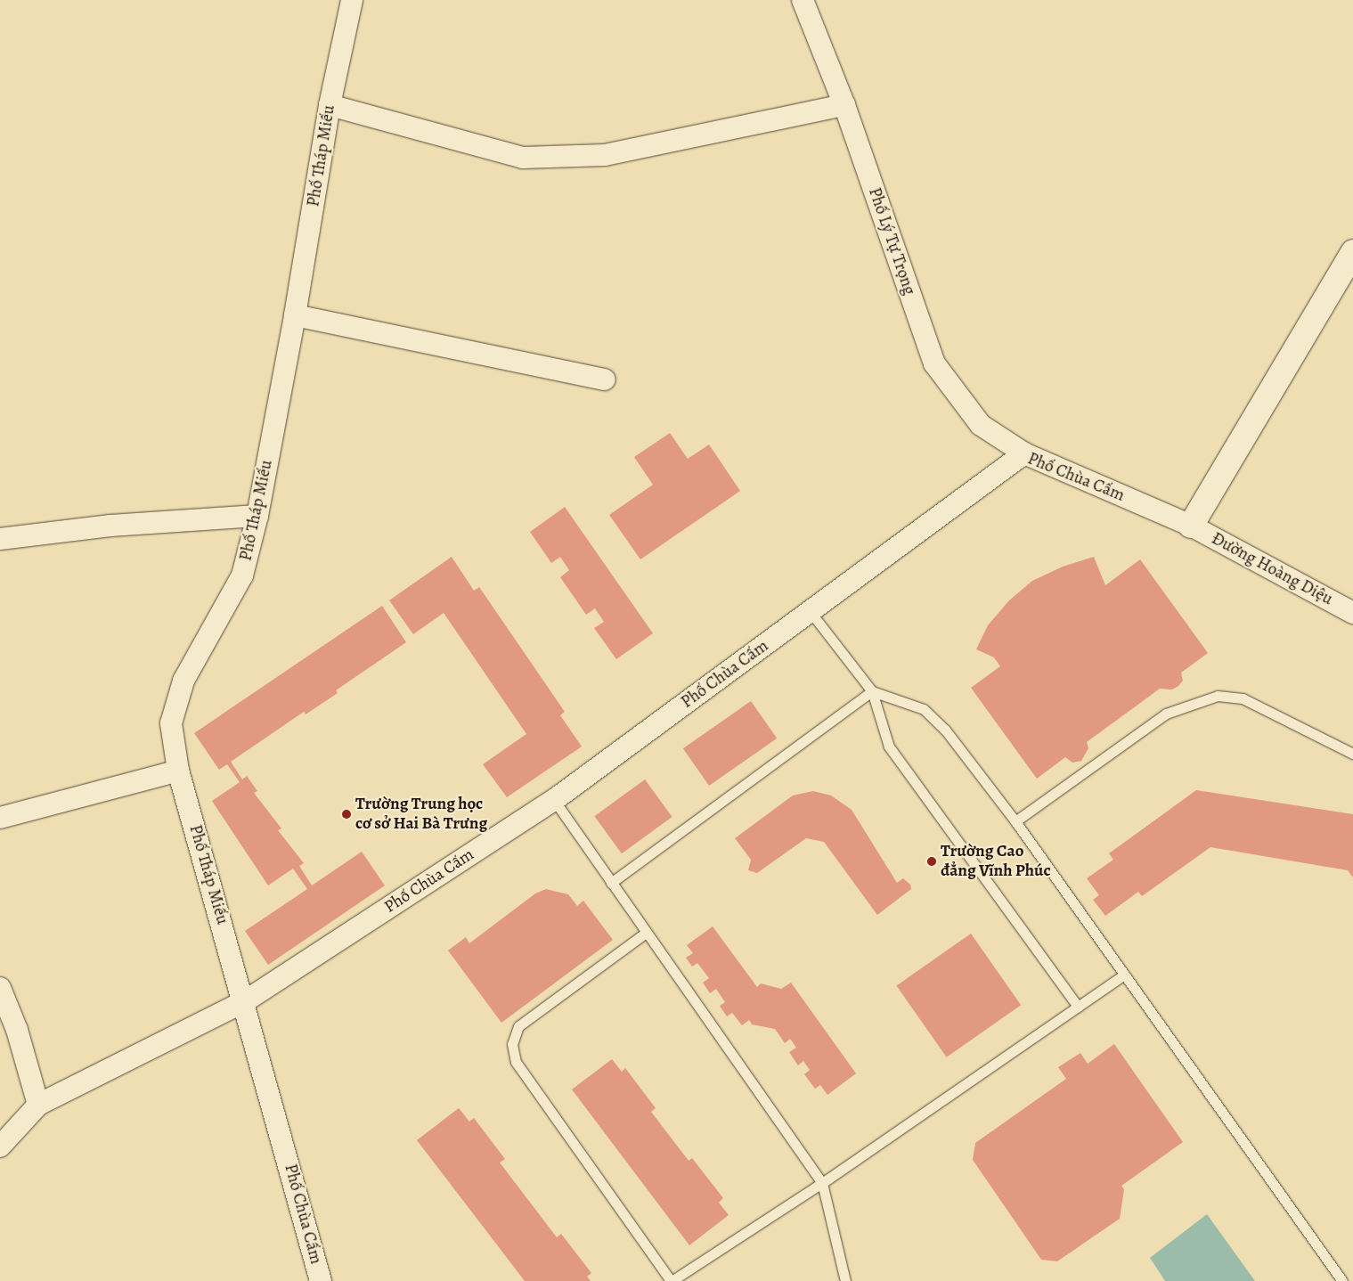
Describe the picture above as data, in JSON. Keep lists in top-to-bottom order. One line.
{"streets":{"street":["Phố Tháp Miếu","Phố Lý Tự Trọng","Phố Chùa Cấm","Đường Hoàng Diệu"]},"crossings":[["Phố Tháp Miếu","Phố Chùa Cấm"],["Phố Lý Tự Trọng","Phố Chùa Cấm"],["Phố Chùa Cấm","Đường Hoàng Diệu"]],"places":["Trường Trung học cơ sở Hai Bà Trưng","Trường Cao đẳng Vĩnh Phúc"]}
